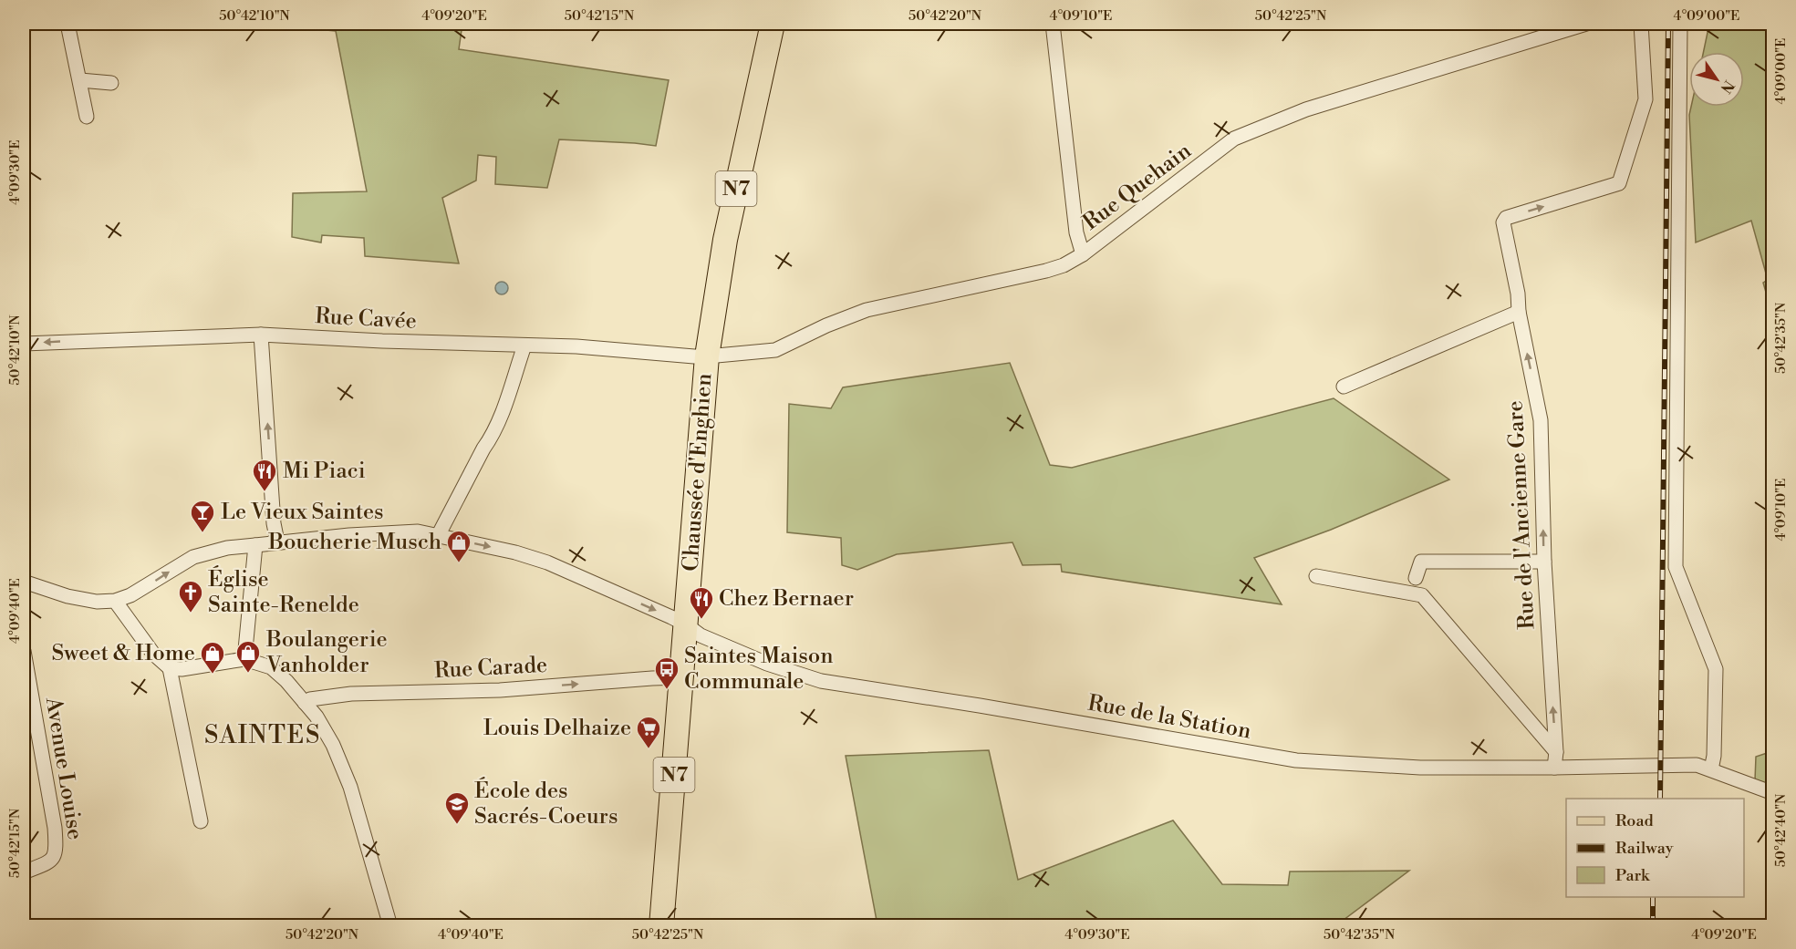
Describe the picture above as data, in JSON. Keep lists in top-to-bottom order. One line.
{"streets":{"main road":["N7","Chaussée d'Enghien"],"street":["Rue Quehain","Rue Cavée","Rue de l'Ancienne Gare","Rue Carade","Rue de la Station","Avenue Louise"]},"crossings":[["Rue Quehain","Rue Cavée"],["Rue Quehain","Chaussée d'Enghien"],["Rue Cavée","Chaussée d'Enghien"],["Chaussée d'Enghien","Rue Carade"],["Chaussée d'Enghien","Rue de la Station"],["Rue de l'Ancienne Gare","Rue de la Station"]],"one_way":["Rue Carade"],"districts":["SAINTES"],"places":{"restaurant":["Mi Piaci","Chez Bernaer"],"bar":["Le Vieux Saintes"],"shop":["Boucherie Musch","Boulangerie Vanholder","Sweet & Home"],"church":["Église Sainte-Renelde"],"bus stop":["Saintes Maison Communale"],"supermarket":["Louis Delhaize"],"school or university":["École des Sacrés-Coeurs"]},"legend":["Road","Railway","Park"],"north":"bottom right","coordinates":["50°42'10\"N","4°09'20\"E","50°42'15\"N","50°42'20\"N","4°09'10\"E","50°42'25\"N","4°09'00\"E","4°09'30\"E","50°42'35\"N","4°09'40\"E","50°42'40\"N"]}
